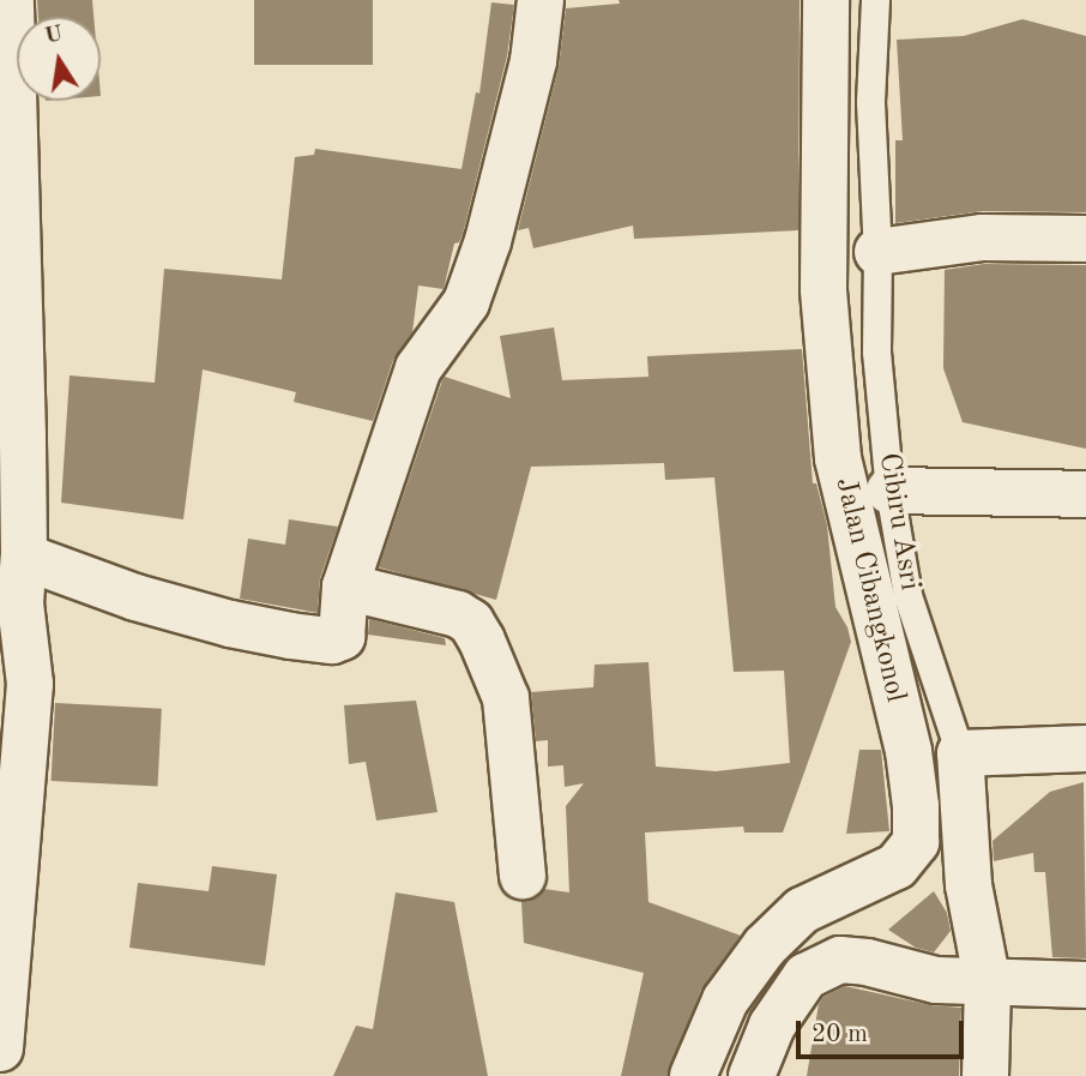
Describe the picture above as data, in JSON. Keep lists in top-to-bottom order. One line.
{"streets":{"street":["Cibiru Asri","Jalan Cibangkonol"]},"scale_bar":"20 m","north":"top"}
